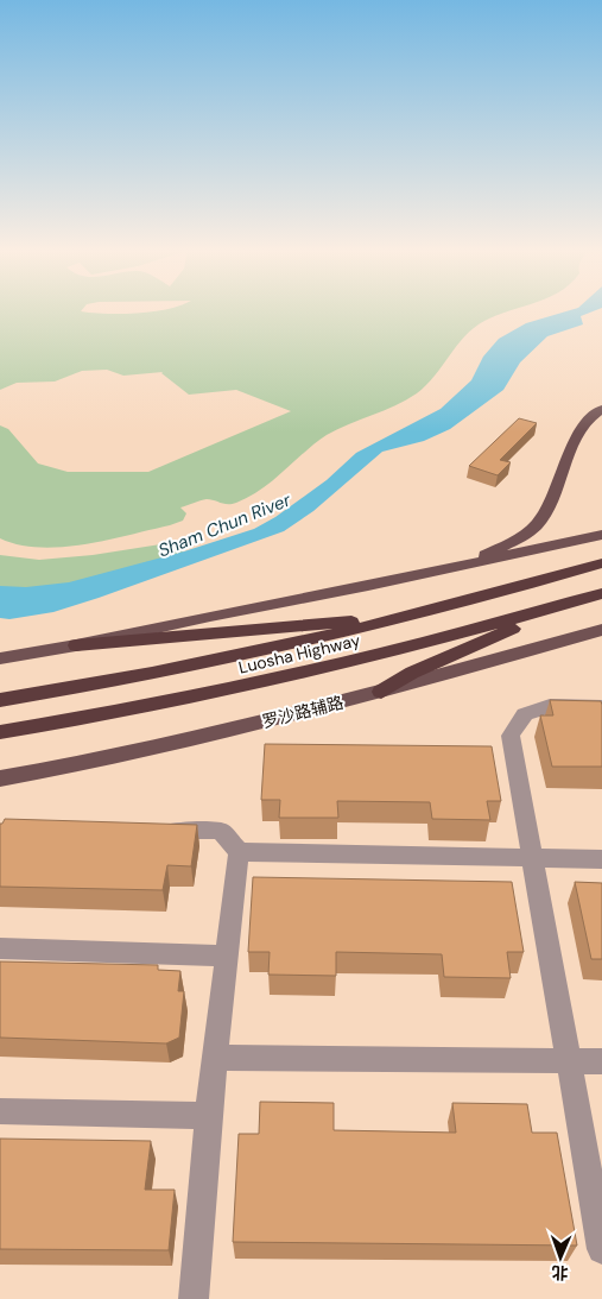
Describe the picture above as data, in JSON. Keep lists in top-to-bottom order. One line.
{"streets":{"highway":["Luosha Highway"],"main road":["罗沙路辅路"]},"water":["Sham Chun River"],"north":"bottom"}
